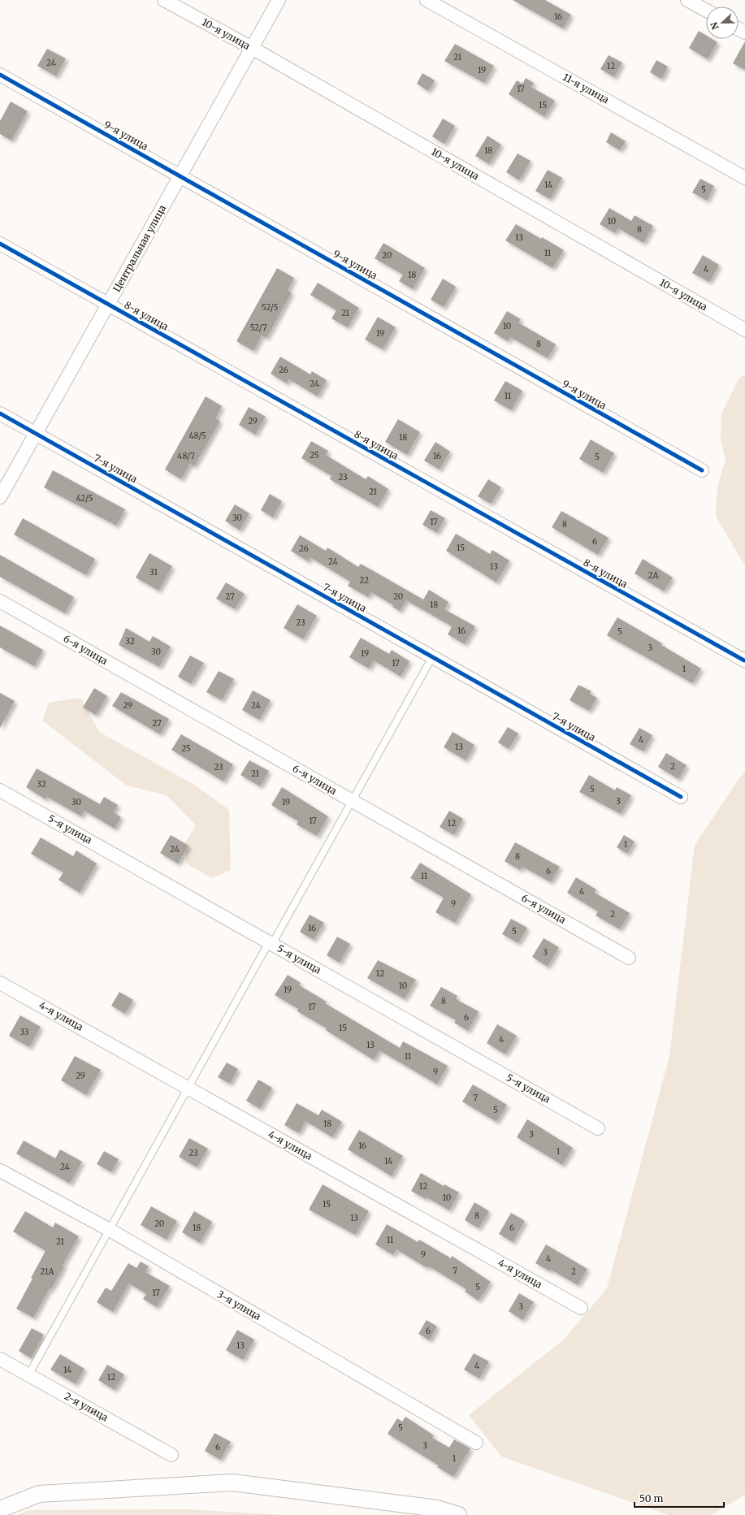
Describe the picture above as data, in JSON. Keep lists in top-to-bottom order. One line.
{"streets":{"street":["10-я улица","11-я улица","9-я улица","Центральная улица","8-я улица","7-я улица","6-я улица","5-я улица","4-я улица","3-я улица","2-я улица"]},"crossings":[["10-я улица","Центральная улица"],["9-я улица","Центральная улица"],["Центральная улица","8-я улица"],["Центральная улица","7-я улица"]],"house_numbers":["16","21","24","12","19","17","15","18","14","5","10","8","13","11","20","4","18","52/5","21","10","52/7","19","8","26","24","11","29","48/5","18","25","48/7","16","5","23","21","42/5","30","17","8","6","15","26","24","13","31","2А","22","27","20","18","23","16","5","32","3","30","19","17","1","29","24","27","4","13","25","2","23","21","32","5","3","30","19","17","12","1","24","8","6","11","4","9","2","16","5","3","12","10","19","8","17","6","15","33","4","13","11","9","29","7","5","18","3","16","1","23","14","24","12","10","15","8","13","20","18","6","11","21","9","4","7","21А","2","5","17","3","6","13","4","14","12","5","3","6","1"],"scale_bar":"50 m","north":"left"}
